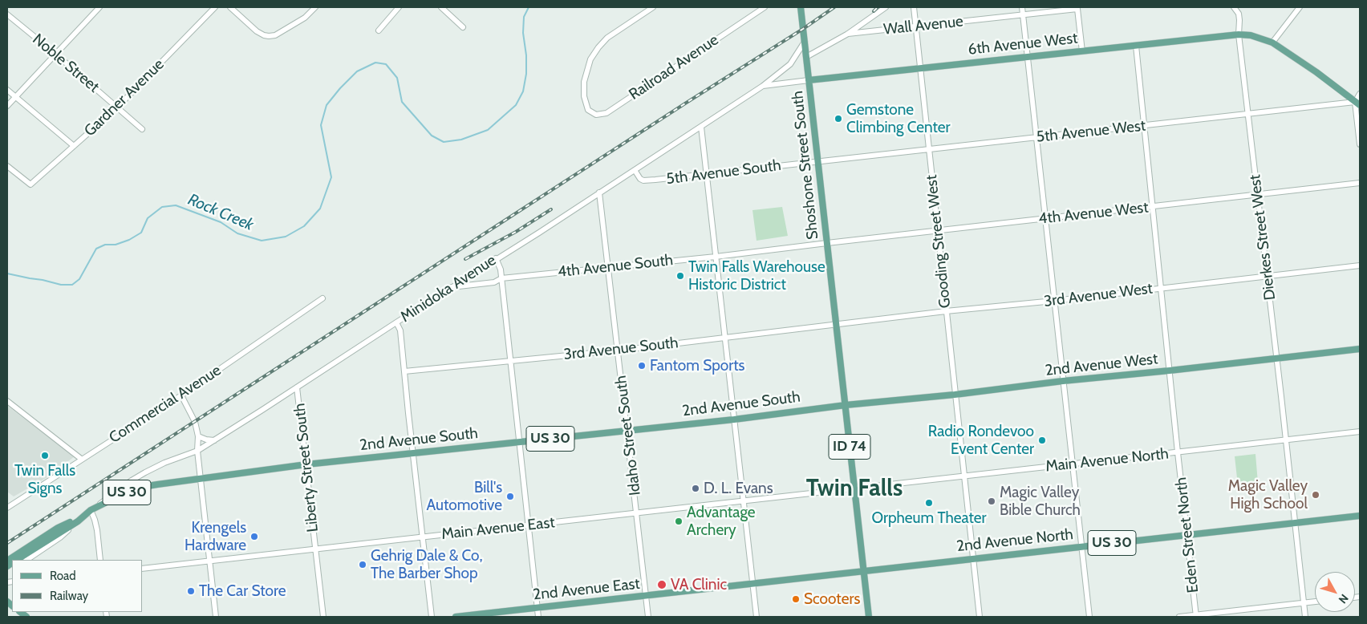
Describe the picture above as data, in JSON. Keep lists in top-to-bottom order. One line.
{"streets":{"main road":["6th Avenue West","Shoshone Street South","2nd Avenue West","2nd Avenue South","US 30","ID 74","2nd Avenue North","2nd Avenue East"],"street":["Wall Avenue","Noble Street","Railroad Avenue","Gardner Avenue","5th Avenue West","5th Avenue South","4th Avenue West","Dierkes Street West","Gooding Street West","4th Avenue South","Minidoka Avenue","3rd Avenue West","3rd Avenue South","Commercial Avenue","Idaho Street South","Main Avenue North","Liberty Street South","Main Avenue East","Eden Street North"]},"crossings":[["Wall Avenue","6th Avenue West"],["Wall Avenue","Gooding Street West"],["6th Avenue West","5th Avenue West"],["6th Avenue West","Shoshone Street South"],["6th Avenue West","Dierkes Street West"],["6th Avenue West","Gooding Street West"],["6th Avenue West","Minidoka Avenue"],["6th Avenue West","Eden Street North"],["Noble Street","Gardner Avenue"],["5th Avenue West","Shoshone Street South"],["5th Avenue West","5th Avenue South"],["5th Avenue West","Dierkes Street West"],["5th Avenue West","Gooding Street West"],["5th Avenue West","Eden Street North"],["Shoshone Street South","5th Avenue South"],["Shoshone Street South","4th Avenue West"],["Shoshone Street South","4th Avenue South"],["Shoshone Street South","Minidoka Avenue"],["Shoshone Street South","3rd Avenue West"],["Shoshone Street South","3rd Avenue South"],["Shoshone Street South","2nd Avenue West"],["Shoshone Street South","2nd Avenue South"],["Shoshone Street South","ID 74"],["Shoshone Street South","Main Avenue North"],["Shoshone Street South","Main Avenue East"],["5th Avenue South","Minidoka Avenue"],["4th Avenue West","Dierkes Street West"],["4th Avenue West","Gooding Street West"],["4th Avenue West","4th Avenue South"],["4th Avenue West","Eden Street North"],["Dierkes Street West","3rd Avenue West"],["Dierkes Street West","2nd Avenue West"],["Dierkes Street West","Main Avenue North"],["Dierkes Street West","2nd Avenue North"],["Gooding Street West","3rd Avenue West"],["Gooding Street West","2nd Avenue West"],["Gooding Street West","Main Avenue North"],["Gooding Street West","2nd Avenue North"],["4th Avenue South","Minidoka Avenue"],["4th Avenue South","Idaho Street South"],["Minidoka Avenue","2nd Avenue South"],["Minidoka Avenue","Idaho Street South"],["Minidoka Avenue","Liberty Street South"],["3rd Avenue West","3rd Avenue South"],["3rd Avenue West","Eden Street North"],["3rd Avenue South","Idaho Street South"],["2nd Avenue West","2nd Avenue South"],["2nd Avenue West","Eden Street North"],["2nd Avenue South","Idaho Street South"],["2nd Avenue South","Liberty Street South"],["Idaho Street South","Main Avenue East"],["Idaho Street South","2nd Avenue East"],["ID 74","Main Avenue North"],["ID 74","Main Avenue East"],["ID 74","2nd Avenue North"],["ID 74","2nd Avenue East"],["Main Avenue North","Main Avenue East"],["Main Avenue North","Eden Street North"],["Liberty Street South","Main Avenue East"],["Eden Street North","2nd Avenue North"],["2nd Avenue North","2nd Avenue East"]],"districts":["Twin Falls"],"water":["Rock Creek"],"places":["Gemstone Climbing Center","Twin Falls Warehouse Historic District","Fantom Sports","Radio Rondevoo Event Center","Twin Falls Signs","D. L. Evans","Magic Valley High School","Bill's Automotive","Magic Valley Bible Church","Orpheum Theater","Advantage Archery","Krengels Hardware","Gehrig Dale & Co, The Barber Shop","VA Clinic","The Car Store","Scooters"],"legend":["Road","Railway"],"north":"bottom right"}
